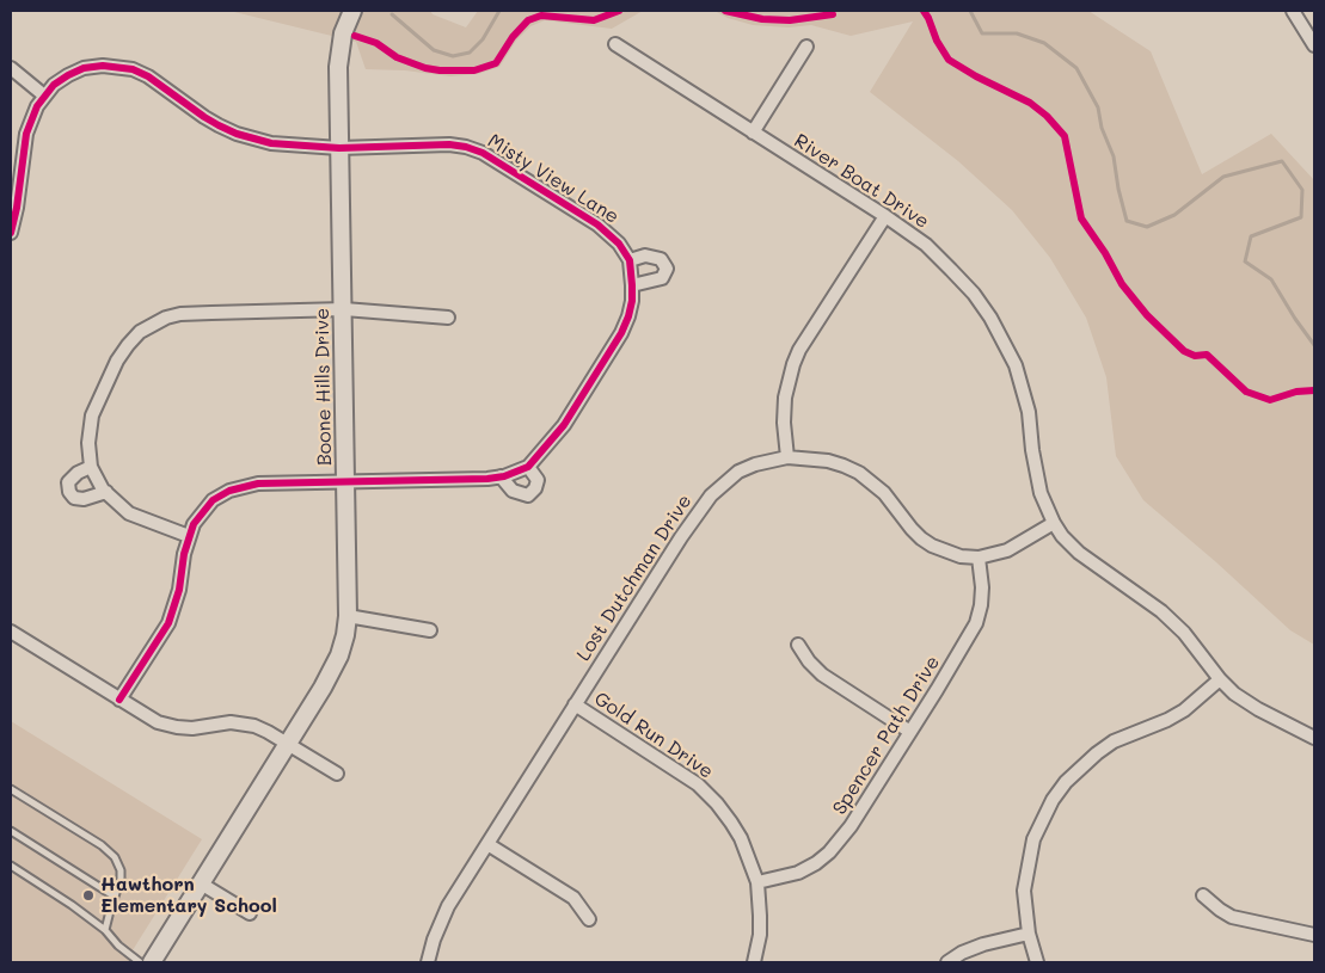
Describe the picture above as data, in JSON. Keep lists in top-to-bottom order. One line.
{"streets":{"street":["Misty View Lane","River Boat Drive","Boone Hills Drive","Lost Dutchman Drive","Gold Run Drive","Spencer Path Drive"]},"crossings":[["Misty View Lane","Boone Hills Drive"],["River Boat Drive","Lost Dutchman Drive"],["Lost Dutchman Drive","Gold Run Drive"],["Lost Dutchman Drive","Spencer Path Drive"],["Gold Run Drive","Spencer Path Drive"]],"places":["Hawthorn Elementary School"]}
